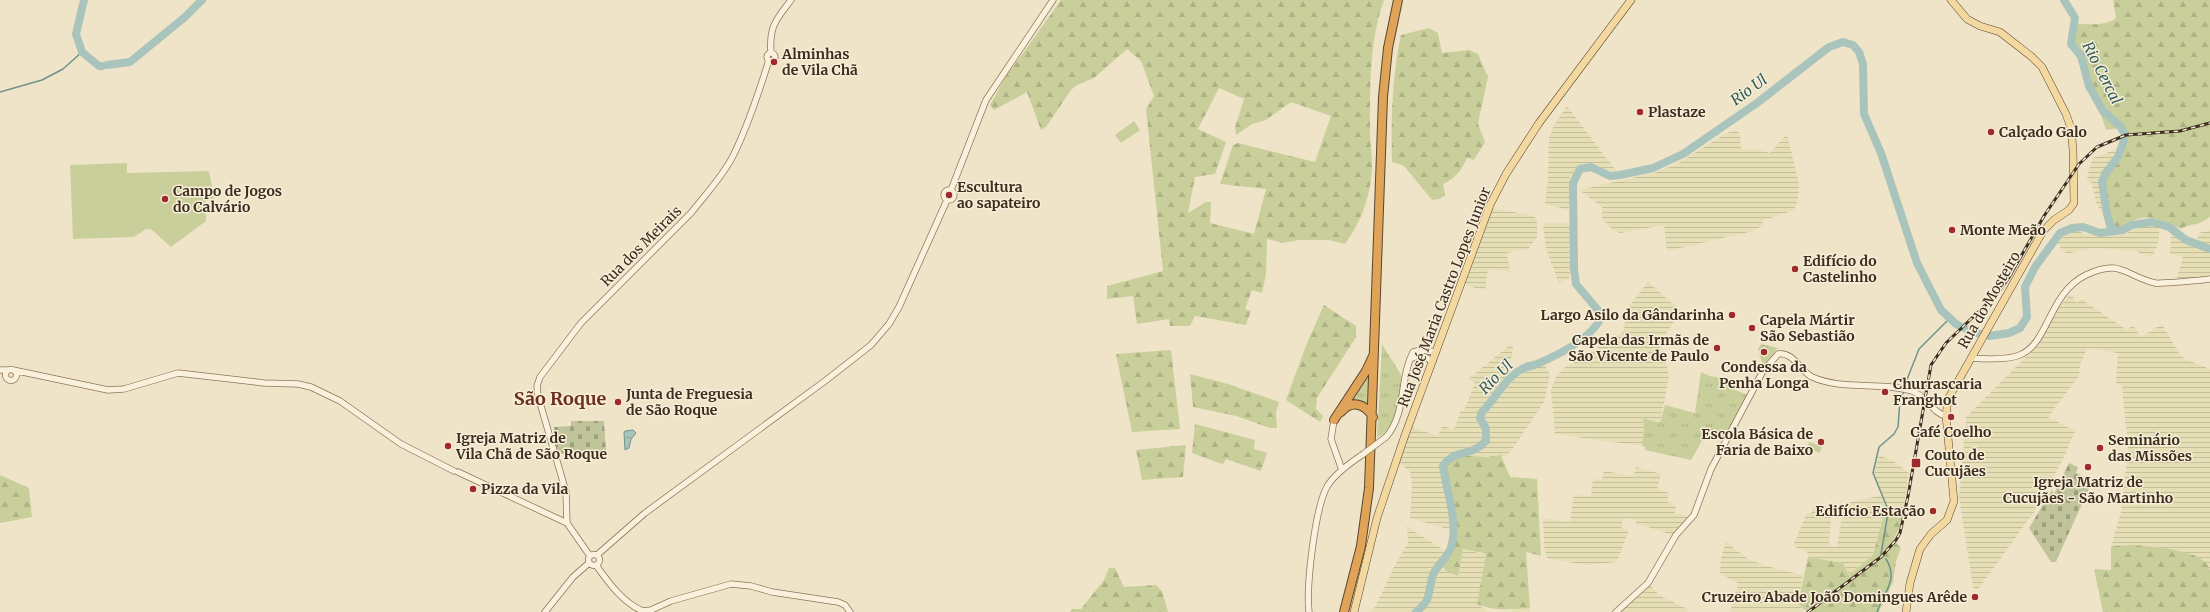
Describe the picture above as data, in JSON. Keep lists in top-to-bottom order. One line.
{"streets":{"main road":["Rua José Maria Castro Lopes Junior","Rua do Mosteiro"],"street":["Rua dos Meirais"]},"districts":["São Roque"],"water":["Rio Cercal","Rio Ul"],"places":{"other":["Alminhas de Vila Chã","Plastaze","Calçado Galo","Escultura ao sapateiro","Campo de Jogos do Calvário","Monte Meão","Edifício do Castelinho","Largo Asilo da Gândarinha","Capela Mártir São Sebastião","Capela das Irmãs de São Vicente de Paulo","Condessa da Penha Longa","Churrascaria Franghot","Junta de Freguesia de São Roque","Café Coelho","Escola Básica de Faria de Baixo","Igreja Matriz de Vila Chã de São Roque","Seminário das Missões","Igreja Matriz de Cucujães - São Martinho","Pizza da Vila","Edifício Estação","Cruzeiro Abade João Domingues Arêde"],"transit":["Couto de Cucujães"]}}
